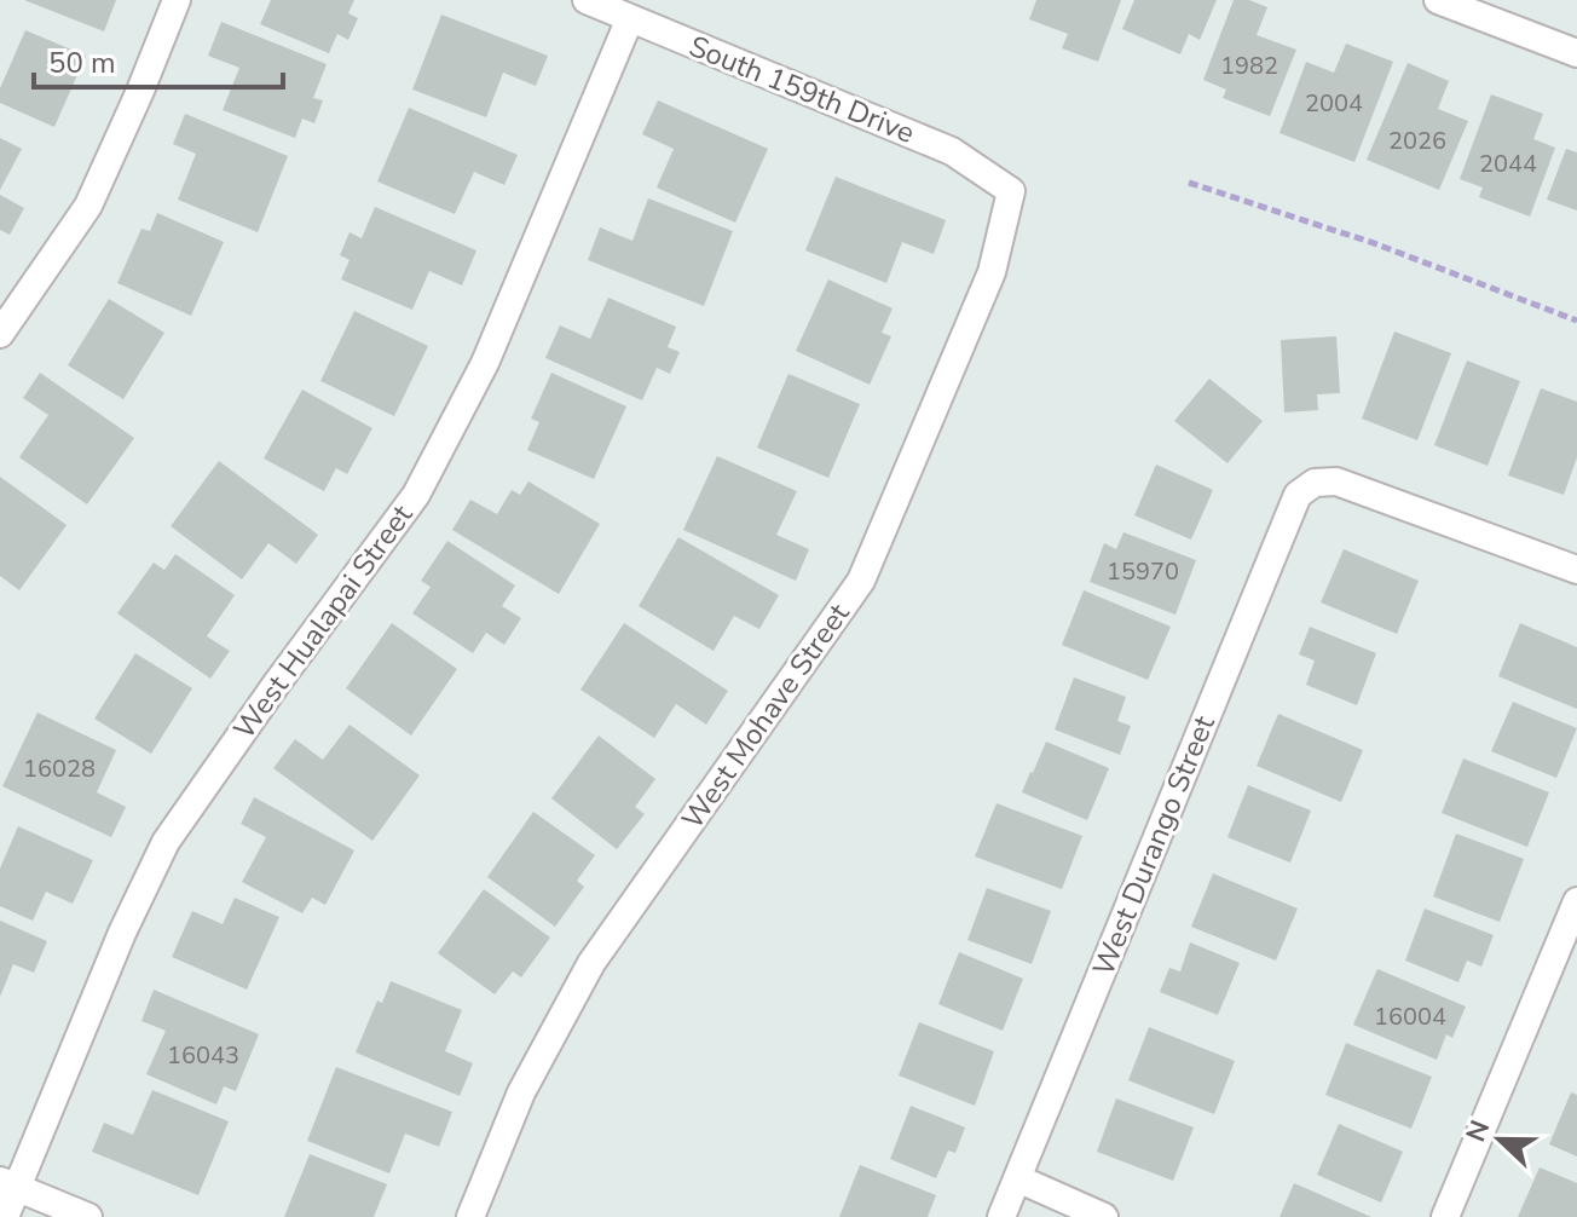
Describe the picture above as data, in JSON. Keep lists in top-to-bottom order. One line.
{"streets":{"street":["South 159th Drive","West Hualapai Street","West Mohave Street","West Durango Street"]},"crossings":[["South 159th Drive","West Hualapai Street"],["South 159th Drive","West Mohave Street"]],"house_numbers":["1982","2004","2026","2044","15970","16028","16004","16043"],"scale_bar":"50 m","north":"left"}
